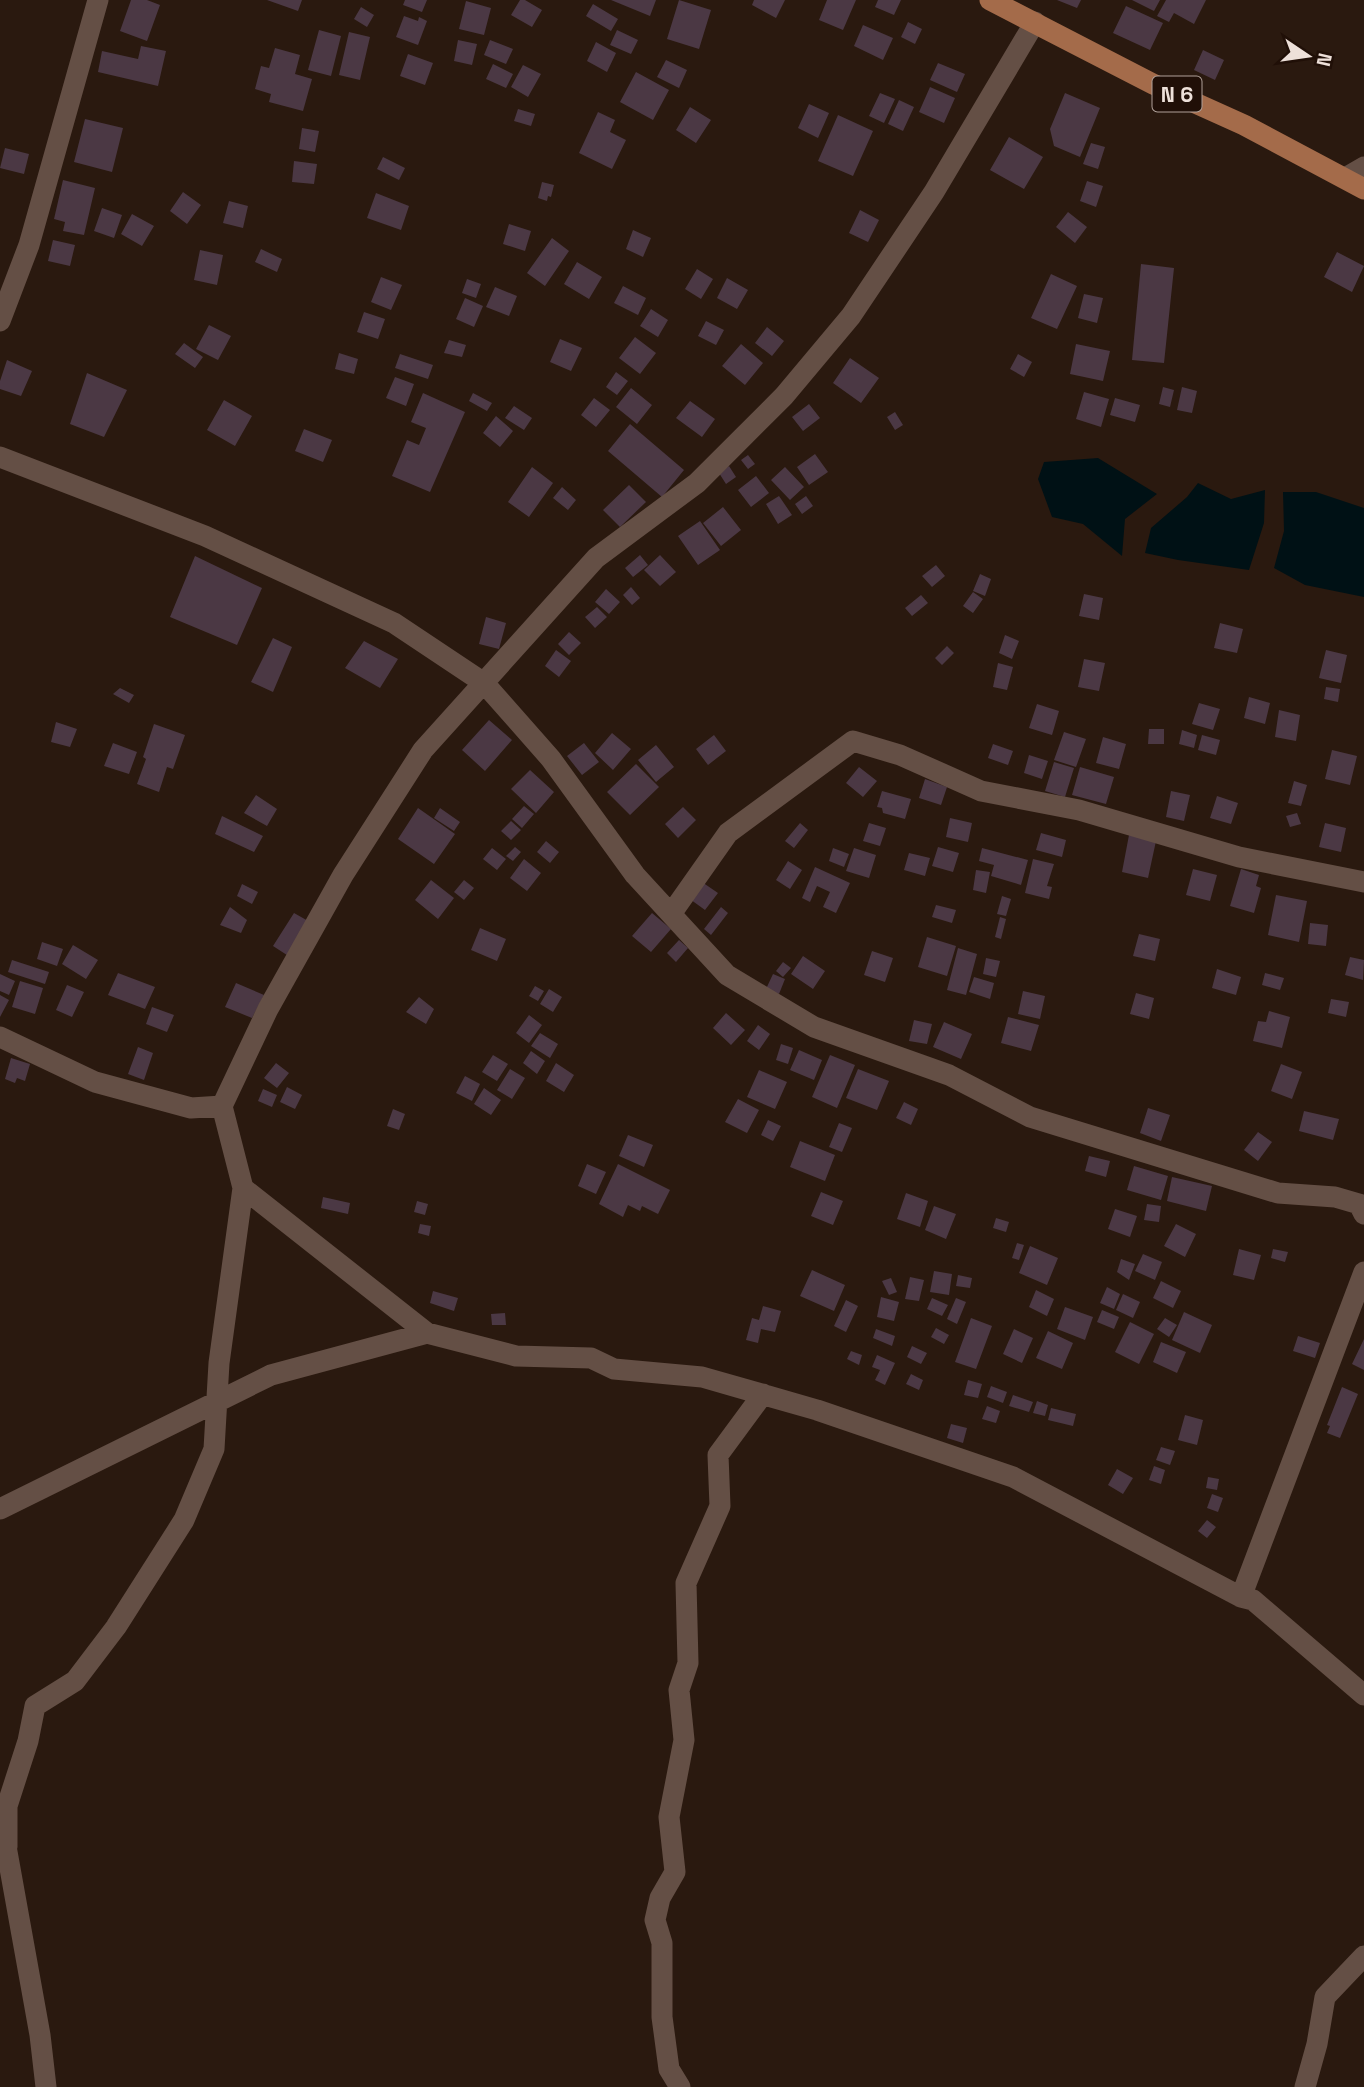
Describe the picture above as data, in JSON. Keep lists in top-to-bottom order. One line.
{"streets":{"main road":["N 6"]},"north":"right"}
